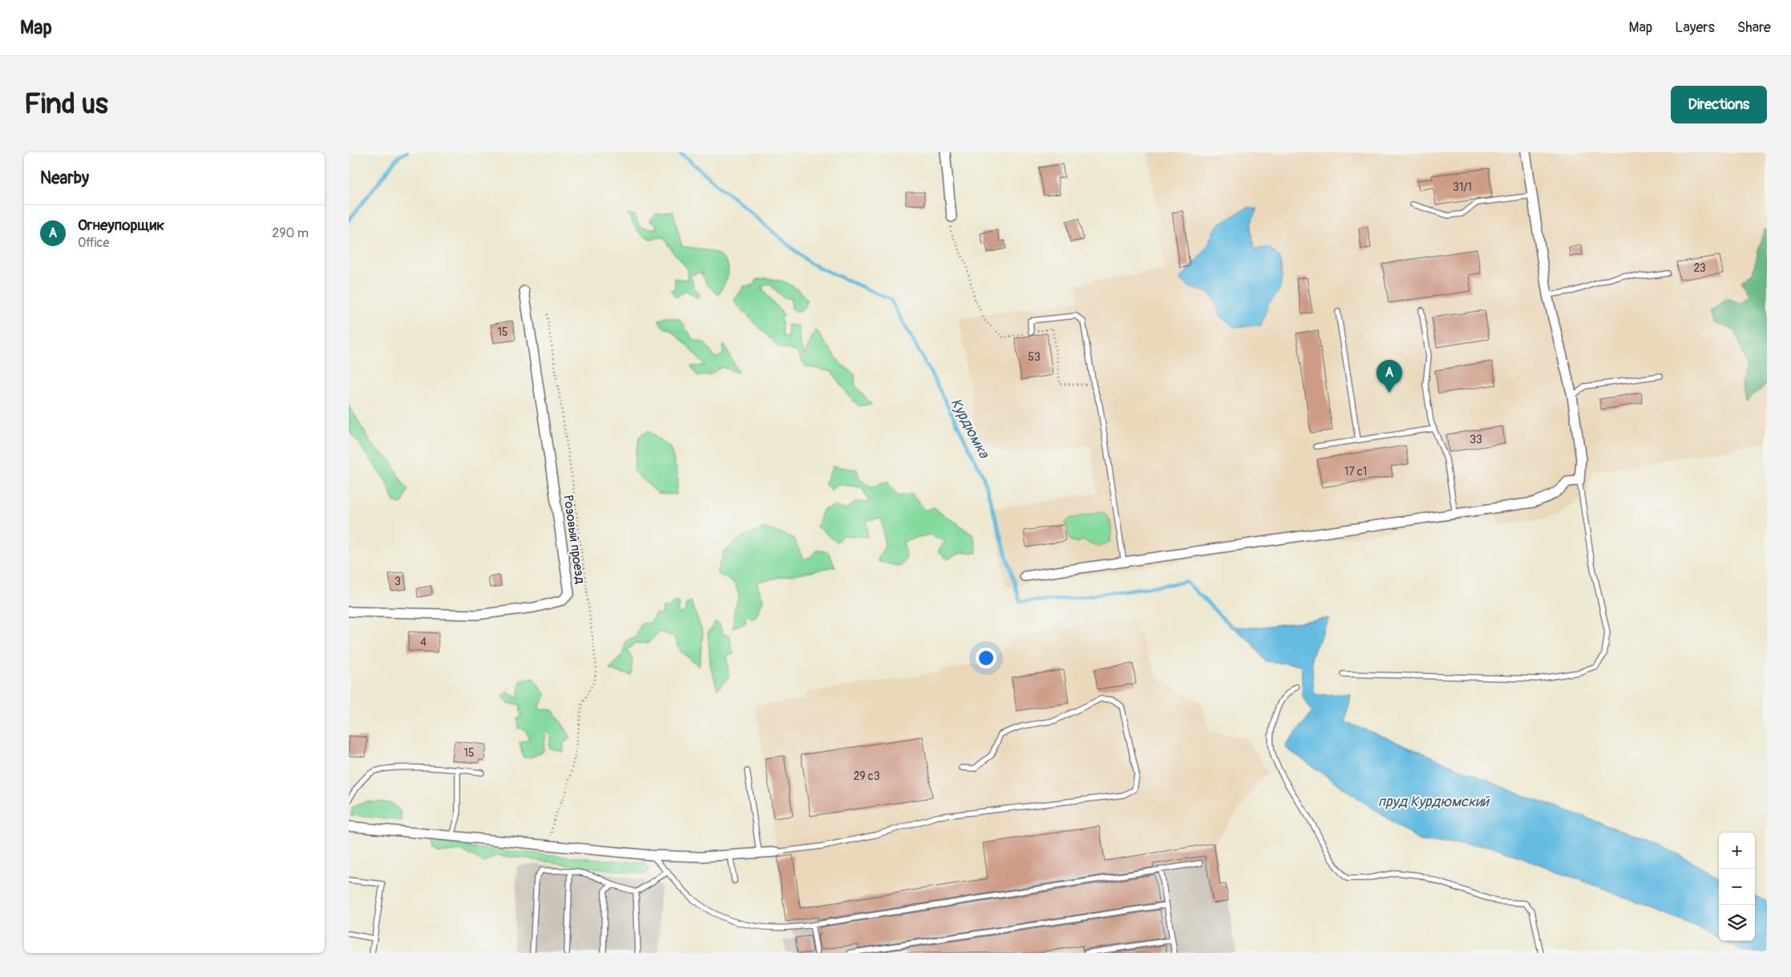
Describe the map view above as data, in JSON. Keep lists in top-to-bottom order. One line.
{"streets":{"street":["Розовый проезд"]},"water":["Курдюмка","пруд Курдюмский"],"house_numbers":["31/1","23","15","53","33","17 с1","3","4","15","29 с3"],"page":{"header":"Map","nav":["Map","Layers","Share"],"buttons":"Directions","title":"Find us","heading":"Nearby","list":[{"mark":"A","name":"Огнеупорщик","note":"Office","value":"290 m"}],"pins":"A","map_buttons":["+","−"]}}
